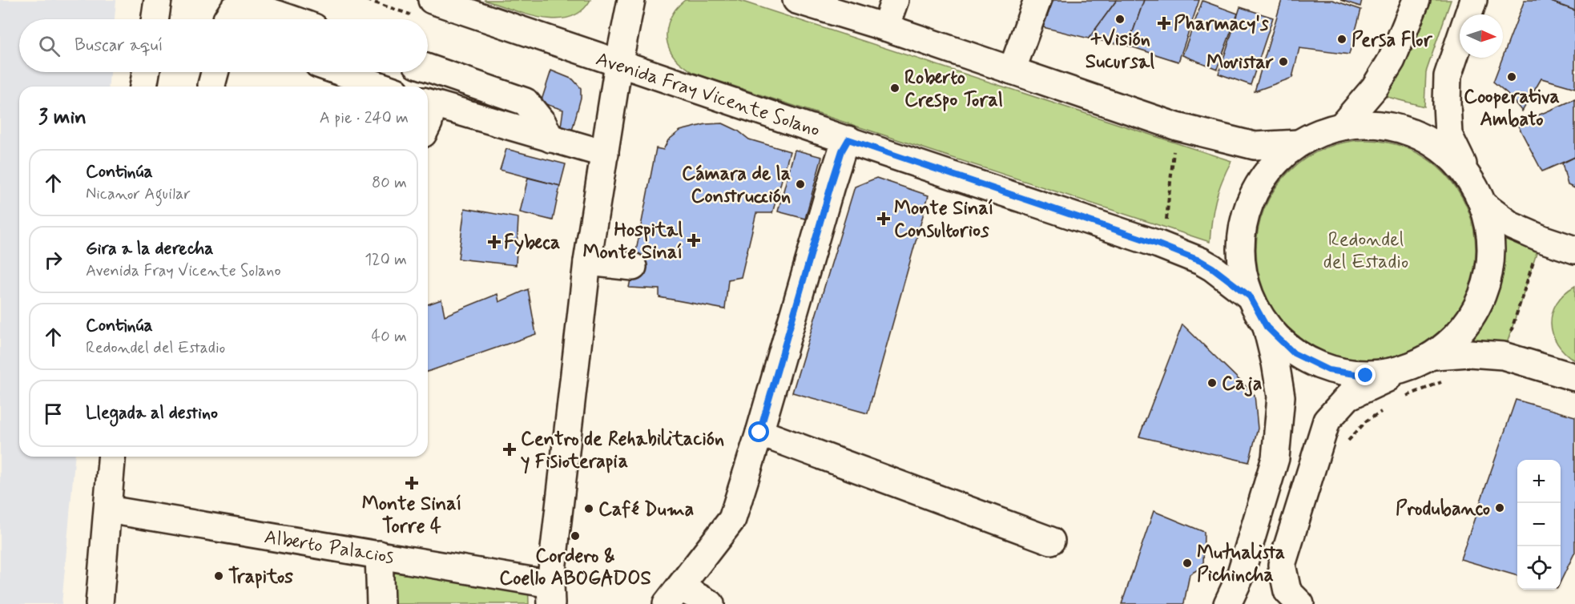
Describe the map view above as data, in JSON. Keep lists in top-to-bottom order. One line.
{"streets":{"main road":["Avenida Fray Vicente Solano","Alberto Palacios"]},"parks":["Redondel del Estadio"],"places":{"other":["+Visión Sucursal","Persa Flor","Movistar","Cooperativa Ambato","Roberto Crespo Toral","Cámara de la Construcción","Caja","Produbanco","Café Duma","Cordero & Coello ABOGADOS","Mutualista Pichincha","Trapitos"],"health":["Pharmacy's","Monte Sinaí Consultorios","Hospital Monte Sinaí","Fybeca","Centro de Rehabilitación y Fisioterapia","Monte Sinaí Torre 4"]},"north":"right","page":{"search":"Buscar aquí","heading":["3 min","A pie · 240 m"],"list":[["Continúa","Nicanor Aguilar","80 m"],["Gira a la derecha","Avenida Fray Vicente Solano","120 m"],["Continúa","Redondel del Estadio","40 m"],"Llegada al destino"],"map_buttons":["+","−"]}}
